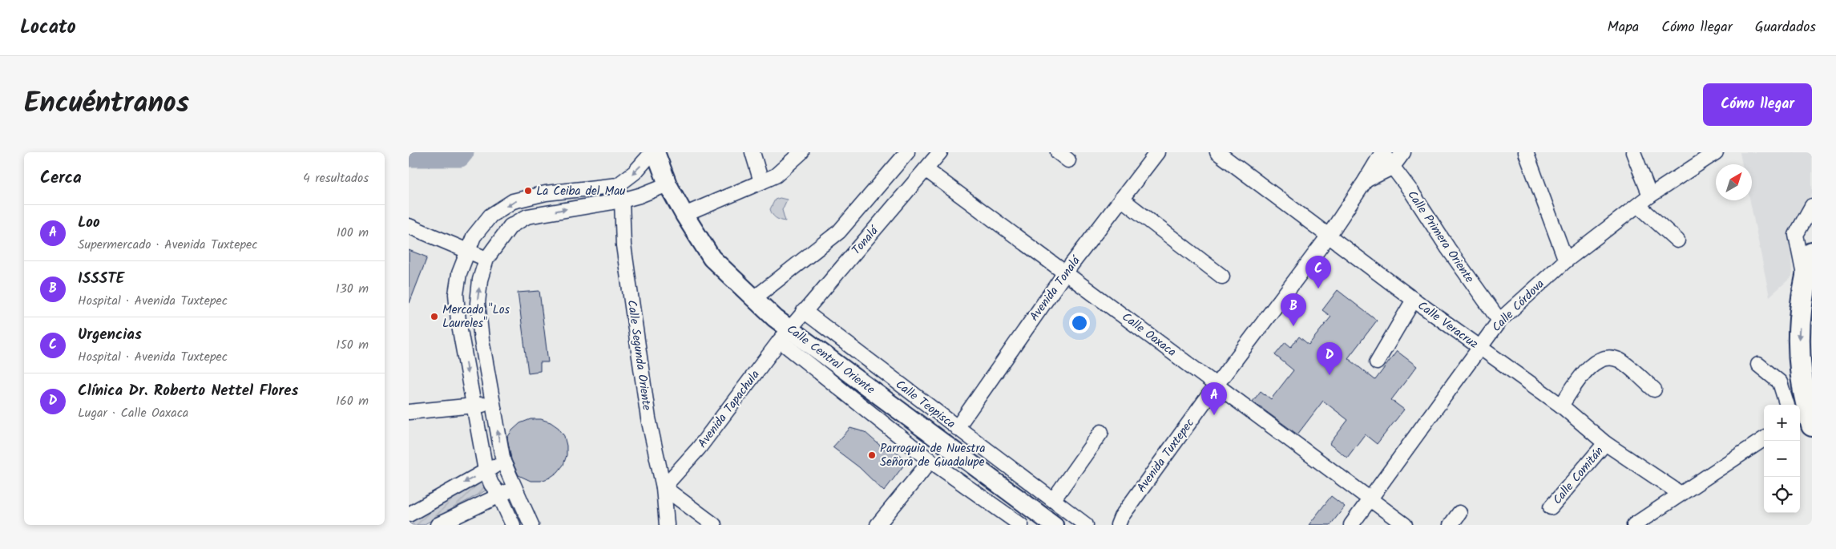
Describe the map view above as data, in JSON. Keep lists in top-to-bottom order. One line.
{"streets":{"main road":["Calle Central Oriente"],"street":["Calle Primera Oriente","Tonalá","Avenida Tonalá","Calle Córdova","Calle Veracruz","Calle Oaxaca","Calle Segunda Oriente","Calle Teopisca","Avenida Tapachula","Avenida Tuxtepec","Calle Comitán"]},"crossings":[["Calle Primera Oriente","Calle Córdova"],["Calle Primera Oriente","Avenida Tuxtepec"],["Tonalá","Calle Oaxaca"],["Tonalá","Calle Central Oriente"],["Tonalá","Calle Teopisca"],["Tonalá","Avenida Tapachula"],["Avenida Tonalá","Calle Oaxaca"],["Avenida Tonalá","Calle Teopisca"],["Calle Córdova","Calle Veracruz"],["Calle Córdova","Calle Oaxaca"],["Calle Veracruz","Avenida Tuxtepec"],["Calle Veracruz","Calle Comitán"],["Calle Oaxaca","Avenida Tuxtepec"],["Calle Segunda Oriente","Avenida Tapachula"],["Calle Central Oriente","Avenida Tapachula"]],"places":["La Ceiba del Mau","Mercado \"Los Laureles\"","Parroquia de Nuestra Señora de Guadalupe"],"north":"top right","page":{"header":"Locato","nav":["Mapa","Cómo llegar","Guardados"],"title":"Encuéntranos","buttons":"Cómo llegar","heading":["Cerca","4 resultados"],"list":[{"mark":"A","name":"Loo","note":"Supermercado · Avenida Tuxtepec","value":"100 m"},{"mark":"B","name":"ISSSTE","note":"Hospital · Avenida Tuxtepec","value":"130 m"},{"mark":"C","name":"Urgencias","note":"Hospital · Avenida Tuxtepec","value":"150 m"},{"mark":"D","name":"Clínica Dr. Roberto Nettel Flores","note":"Lugar · Calle Oaxaca","value":"160 m"}],"pins":["C","B","D","A"],"map_buttons":["+","−"]}}
